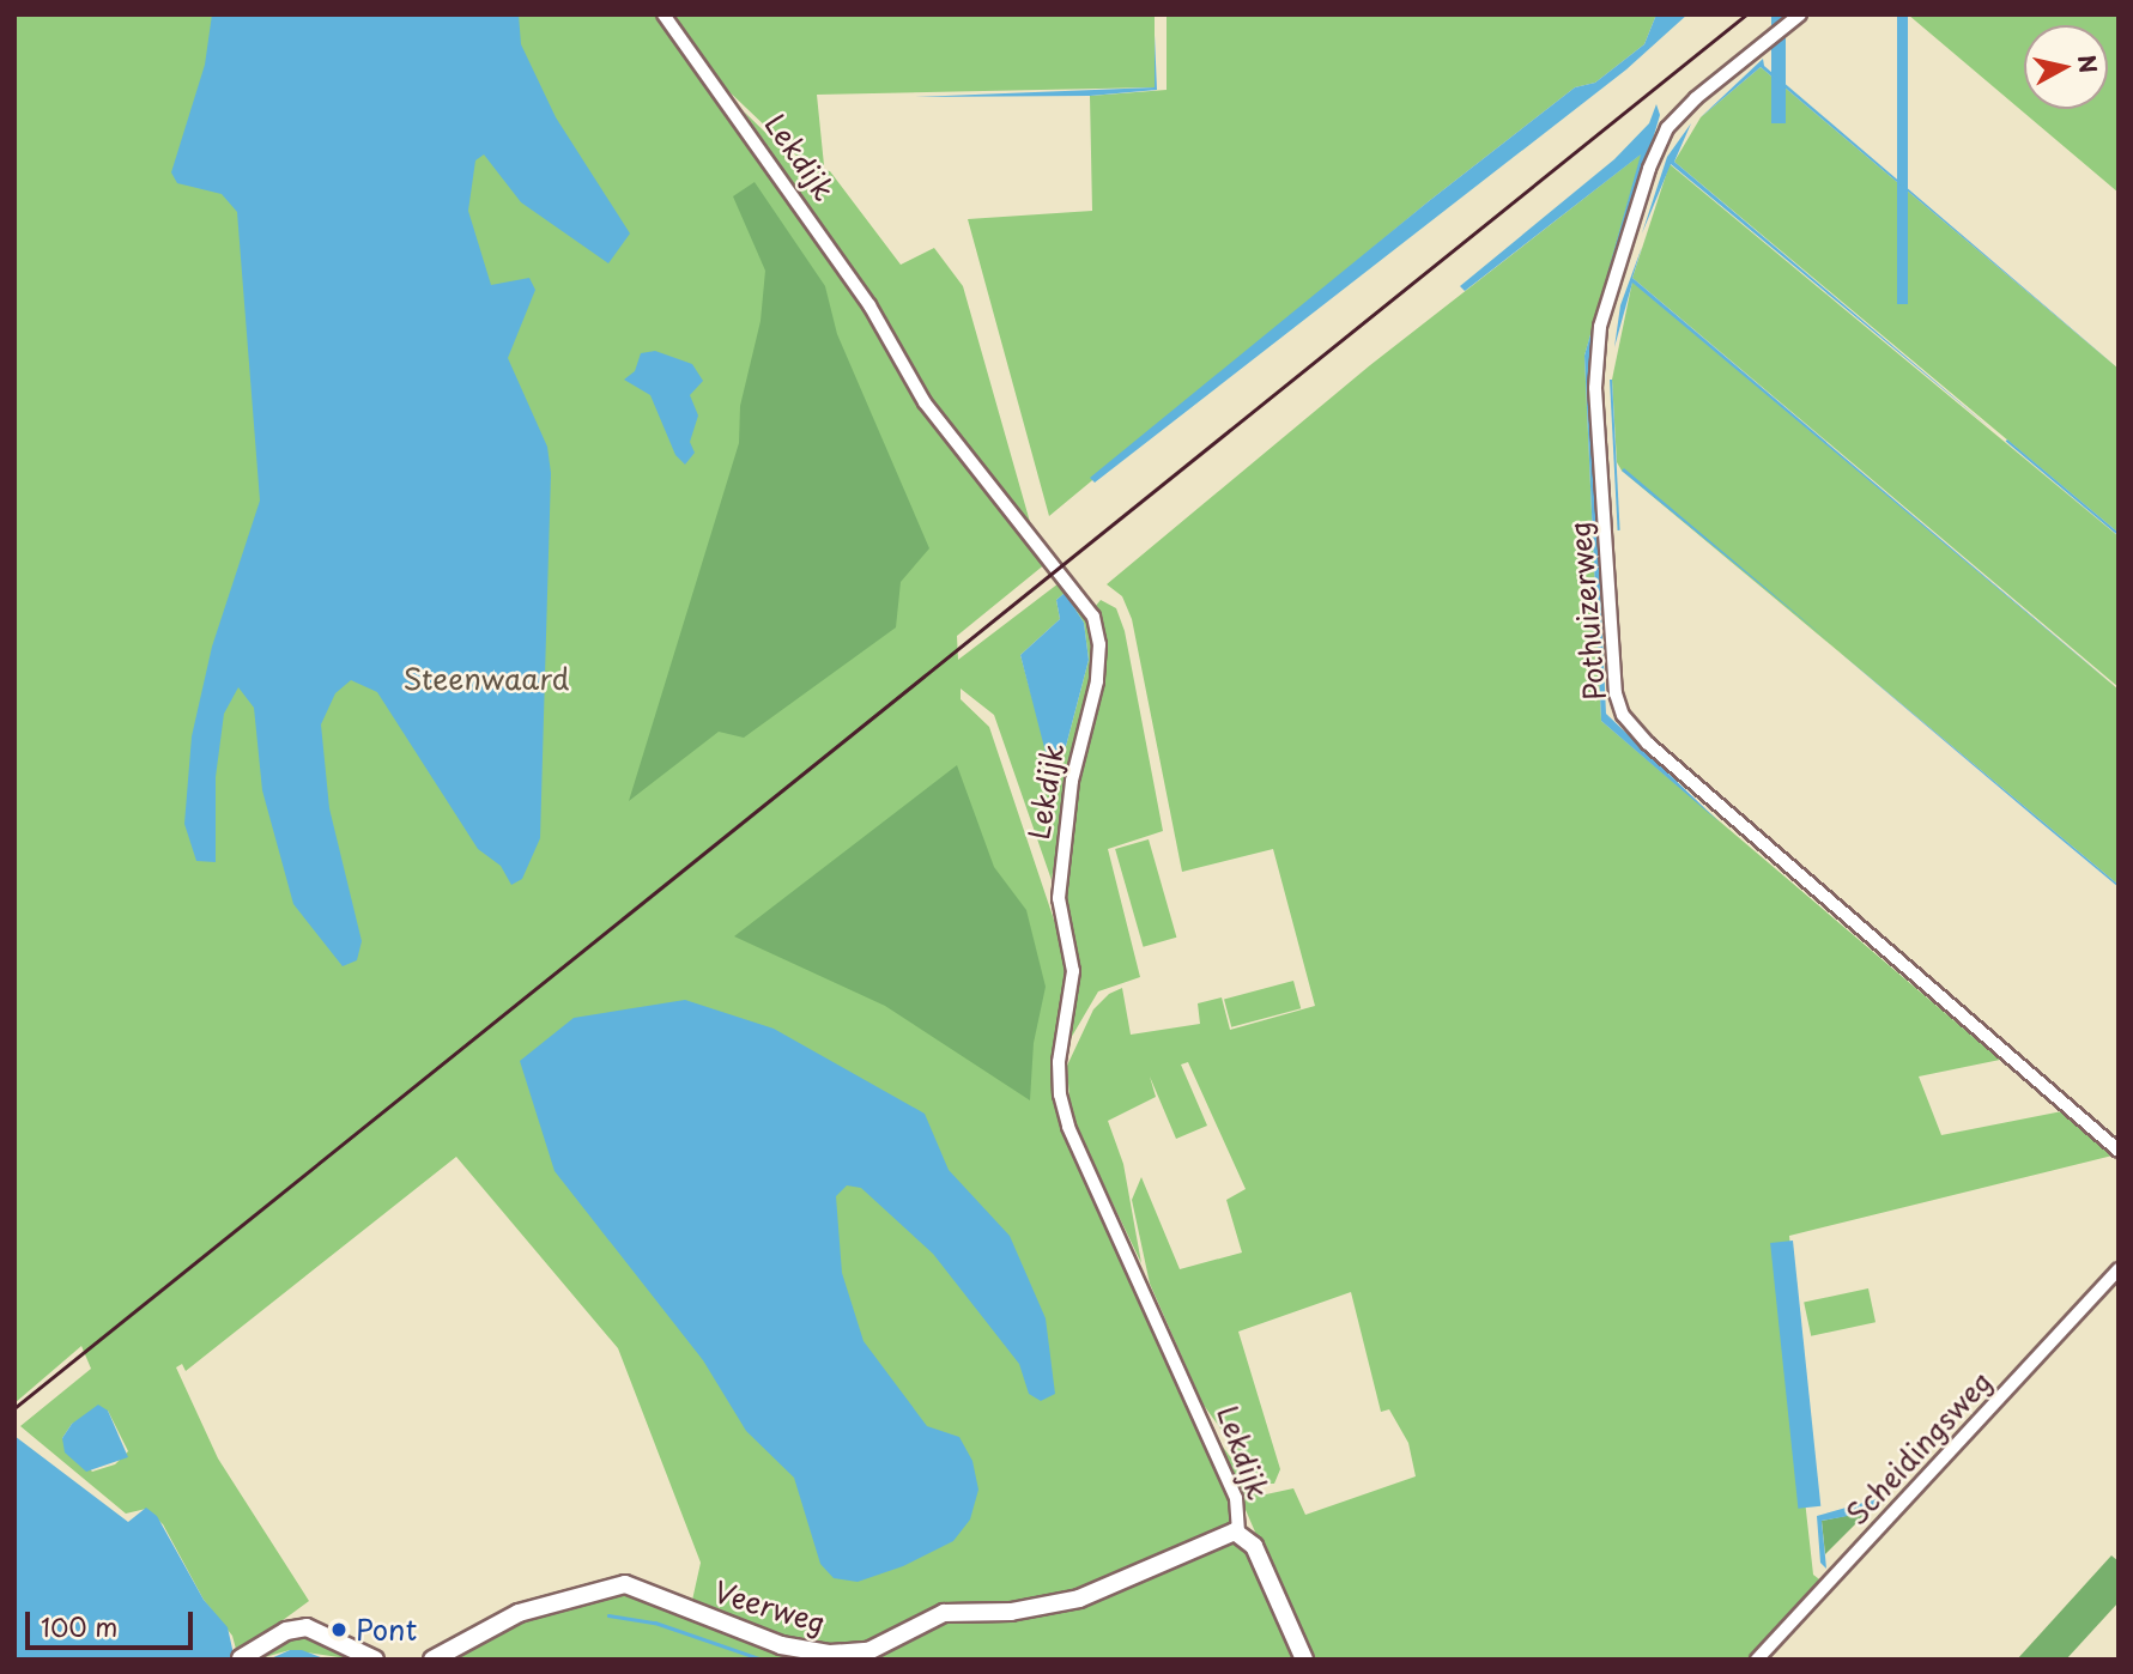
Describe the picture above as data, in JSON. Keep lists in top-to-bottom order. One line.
{"streets":{"street":["Lekdijk","Pothuizerweg","Scheidingsweg","Veerweg"]},"crossings":[["Lekdijk","Veerweg"]],"parks":["Steenwaard"],"places":["Pont"],"scale_bar":"100 m","north":"right"}
